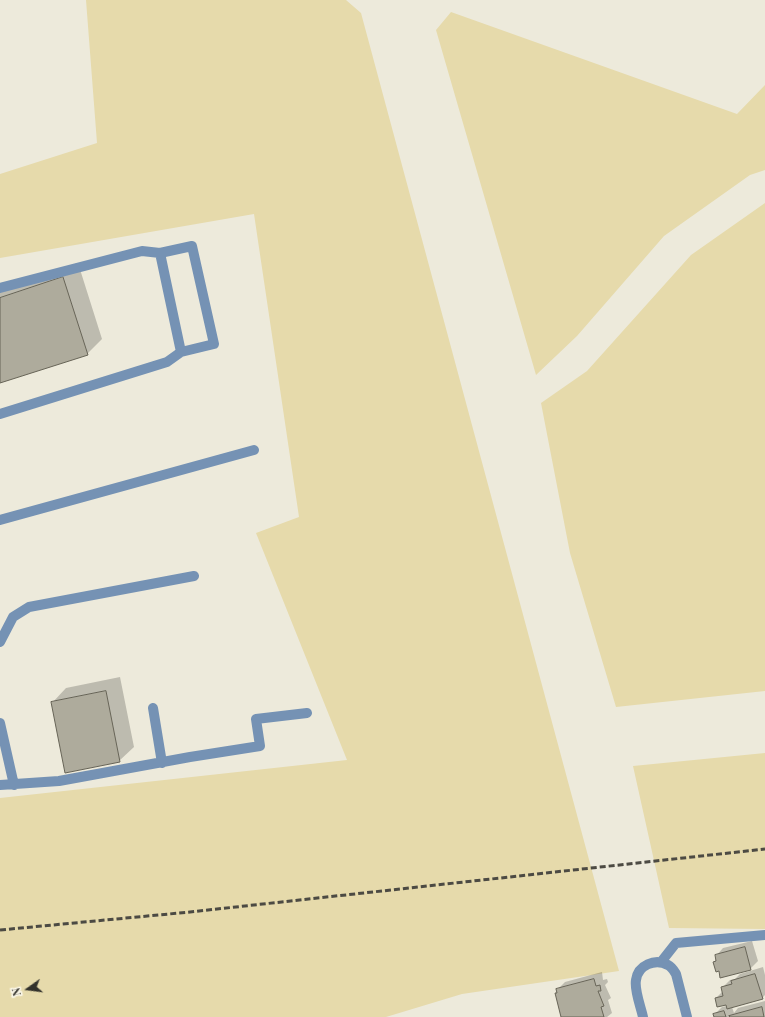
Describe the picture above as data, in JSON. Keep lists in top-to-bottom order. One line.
{"north":"left"}
